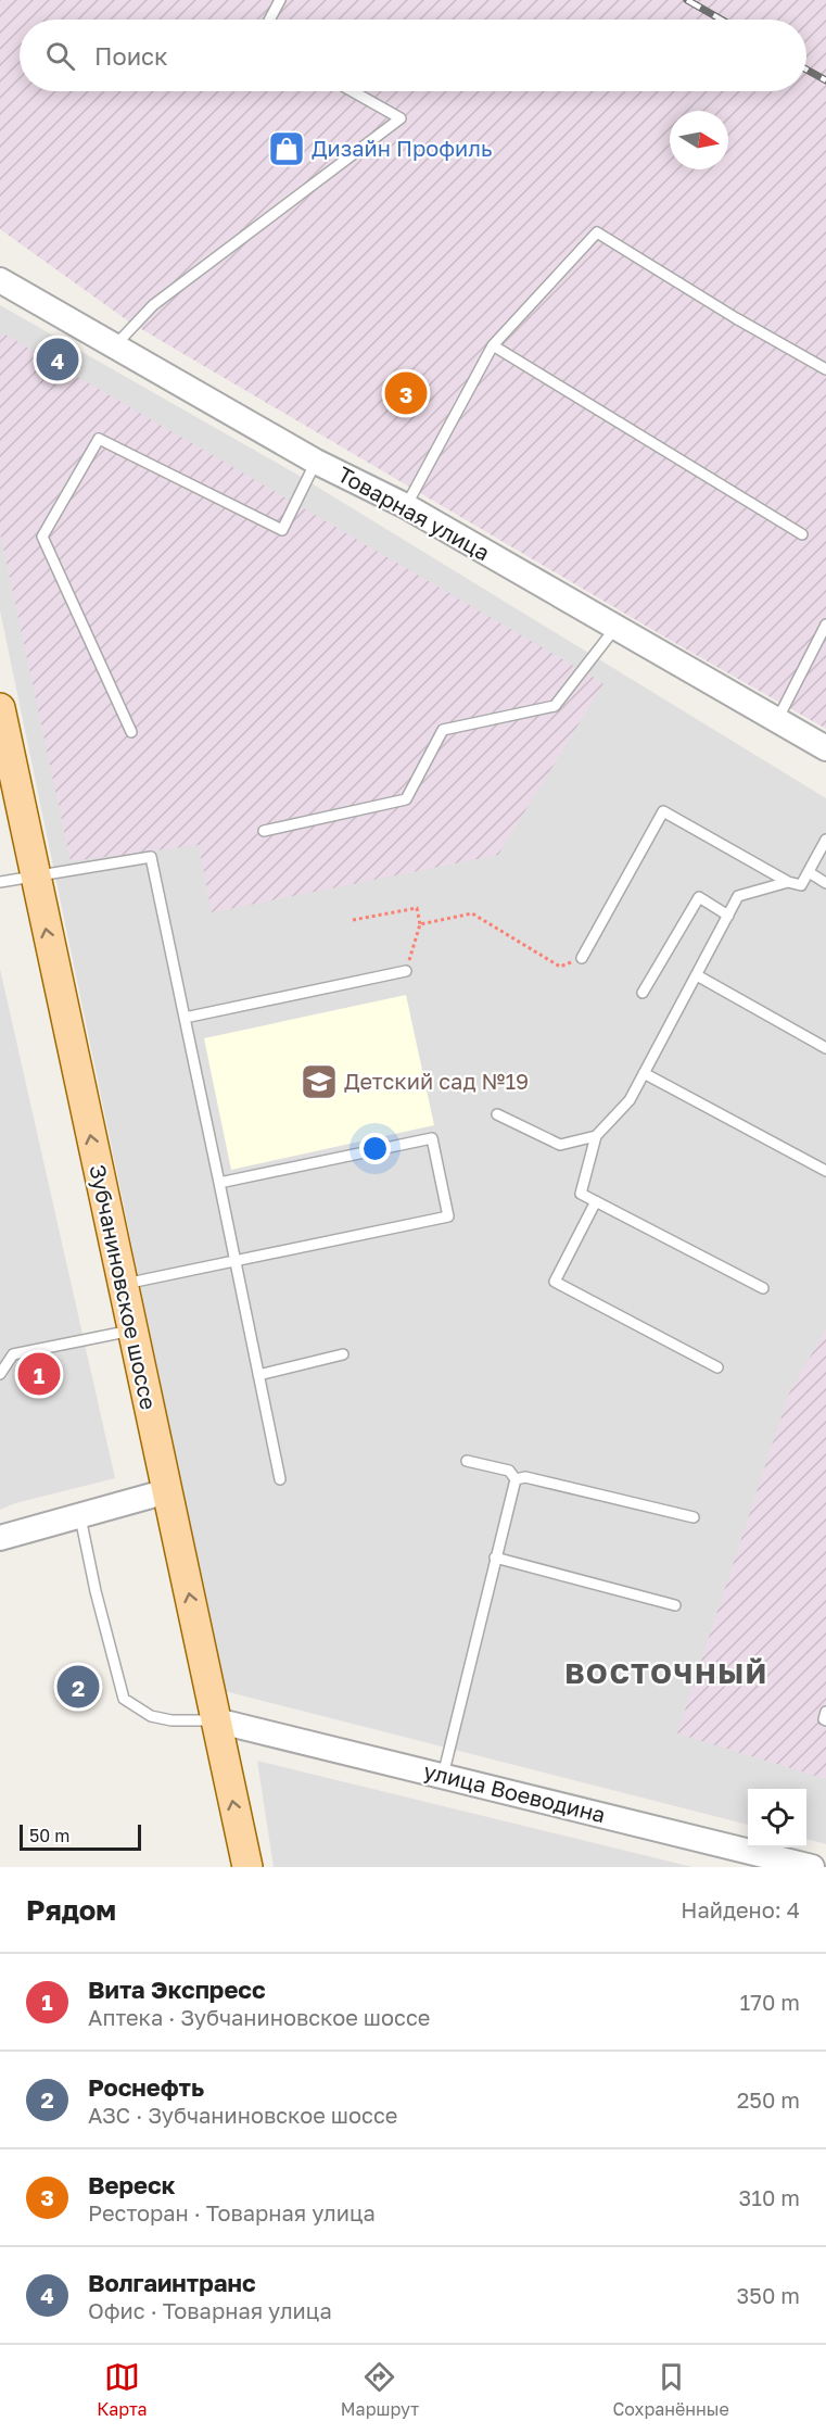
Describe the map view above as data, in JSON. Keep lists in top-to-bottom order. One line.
{"streets":{"main road":["Зубчаниновское шоссе"],"street":["Товарная улица","улица Воеводина"]},"crossings":[["Зубчаниновское шоссе","улица Воеводина"]],"one_way":["Зубчаниновское шоссе"],"districts":["ВОСТОЧНЫЙ"],"places":{"shop":["Дизайн Профиль"],"school or university":["Детский сад №19"]},"scale_bar":"50 m","north":"right","page":{"search":"Поиск","pins":["4","3","1","2"],"scale":"50 m","heading":["Рядом","Найдено: 4"],"list":[{"mark":"1","name":"Вита Экспресс","note":"Аптека · Зубчаниновское шоссе","value":"170 m"},{"mark":"2","name":"Роснефть","note":"АЗС · Зубчаниновское шоссе","value":"250 m"},{"mark":"3","name":"Вереск","note":"Ресторан · Товарная улица","value":"310 m"},{"mark":"4","name":"Волгаинтранс","note":"Офис · Товарная улица","value":"350 m"}],"nav":["Карта","Маршрут","Сохранённые"]}}
